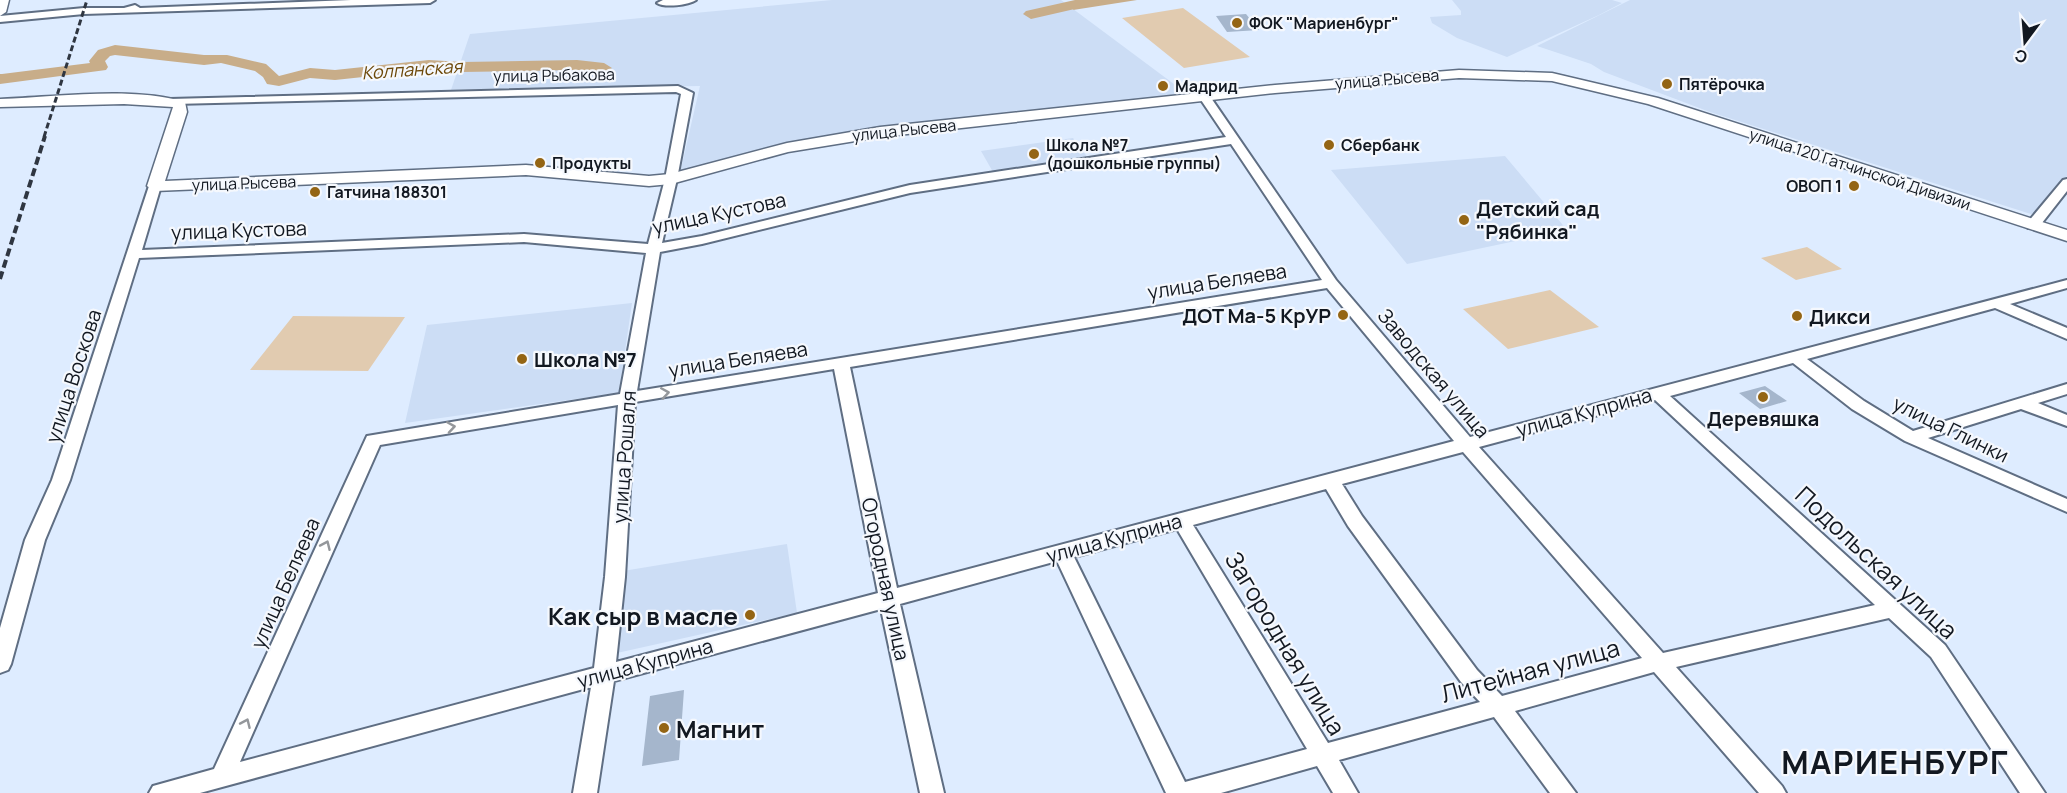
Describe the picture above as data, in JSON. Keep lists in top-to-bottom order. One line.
{"streets":{"main road":["улица Рысева","улица 120 Гатчинской Дивизии","улица Воскова"],"street":["улица Рыбакова","улица Кустова","улица Беляева","Заводская улица","улица Куприна","улица Глинки","улица Рошаля","Подольская улица","Огородная улица","Загородная улица","Литейная улица"]},"crossings":[["улица Рыбакова","улица Воскова"],["улица Рыбакова","улица Рошаля"],["улица Рысева","улица 120 Гатчинской Дивизии"],["улица Рысева","Заводская улица"],["улица Рысева","улица Воскова"],["улица Рысева","улица Рошаля"],["улица Кустова","Заводская улица"],["улица Кустова","улица Воскова"],["улица Кустова","улица Рошаля"],["улица Беляева","Заводская улица"],["улица Беляева","улица Куприна"],["улица Беляева","улица Рошаля"],["улица Беляева","Огородная улица"],["Заводская улица","улица Куприна"],["Заводская улица","Литейная улица"],["улица Куприна","улица Глинки"],["улица Куприна","улица Рошаля"],["улица Куприна","Подольская улица"],["улица Куприна","Огородная улица"],["улица Куприна","Загородная улица"],["Подольская улица","Литейная улица"],["Загородная улица","Литейная улица"]],"one_way":["улица Беляева"],"districts":["МАРИЕНБУРГ"],"water":["Колпанская"],"places":["ФОК \"Мариенбург\"","Пятёрочка","Мадрид","Сбербанк","Школа №7 (дошкольные группы)","Продукты","ОВОП 1","Гатчина 188301","Детский сад \"Рябинка\"","ДОТ Ма-5 КрУР","Дикси","Школа №7","Деревяшка","Как сыр в масле","Магнит"],"north":"bottom"}
